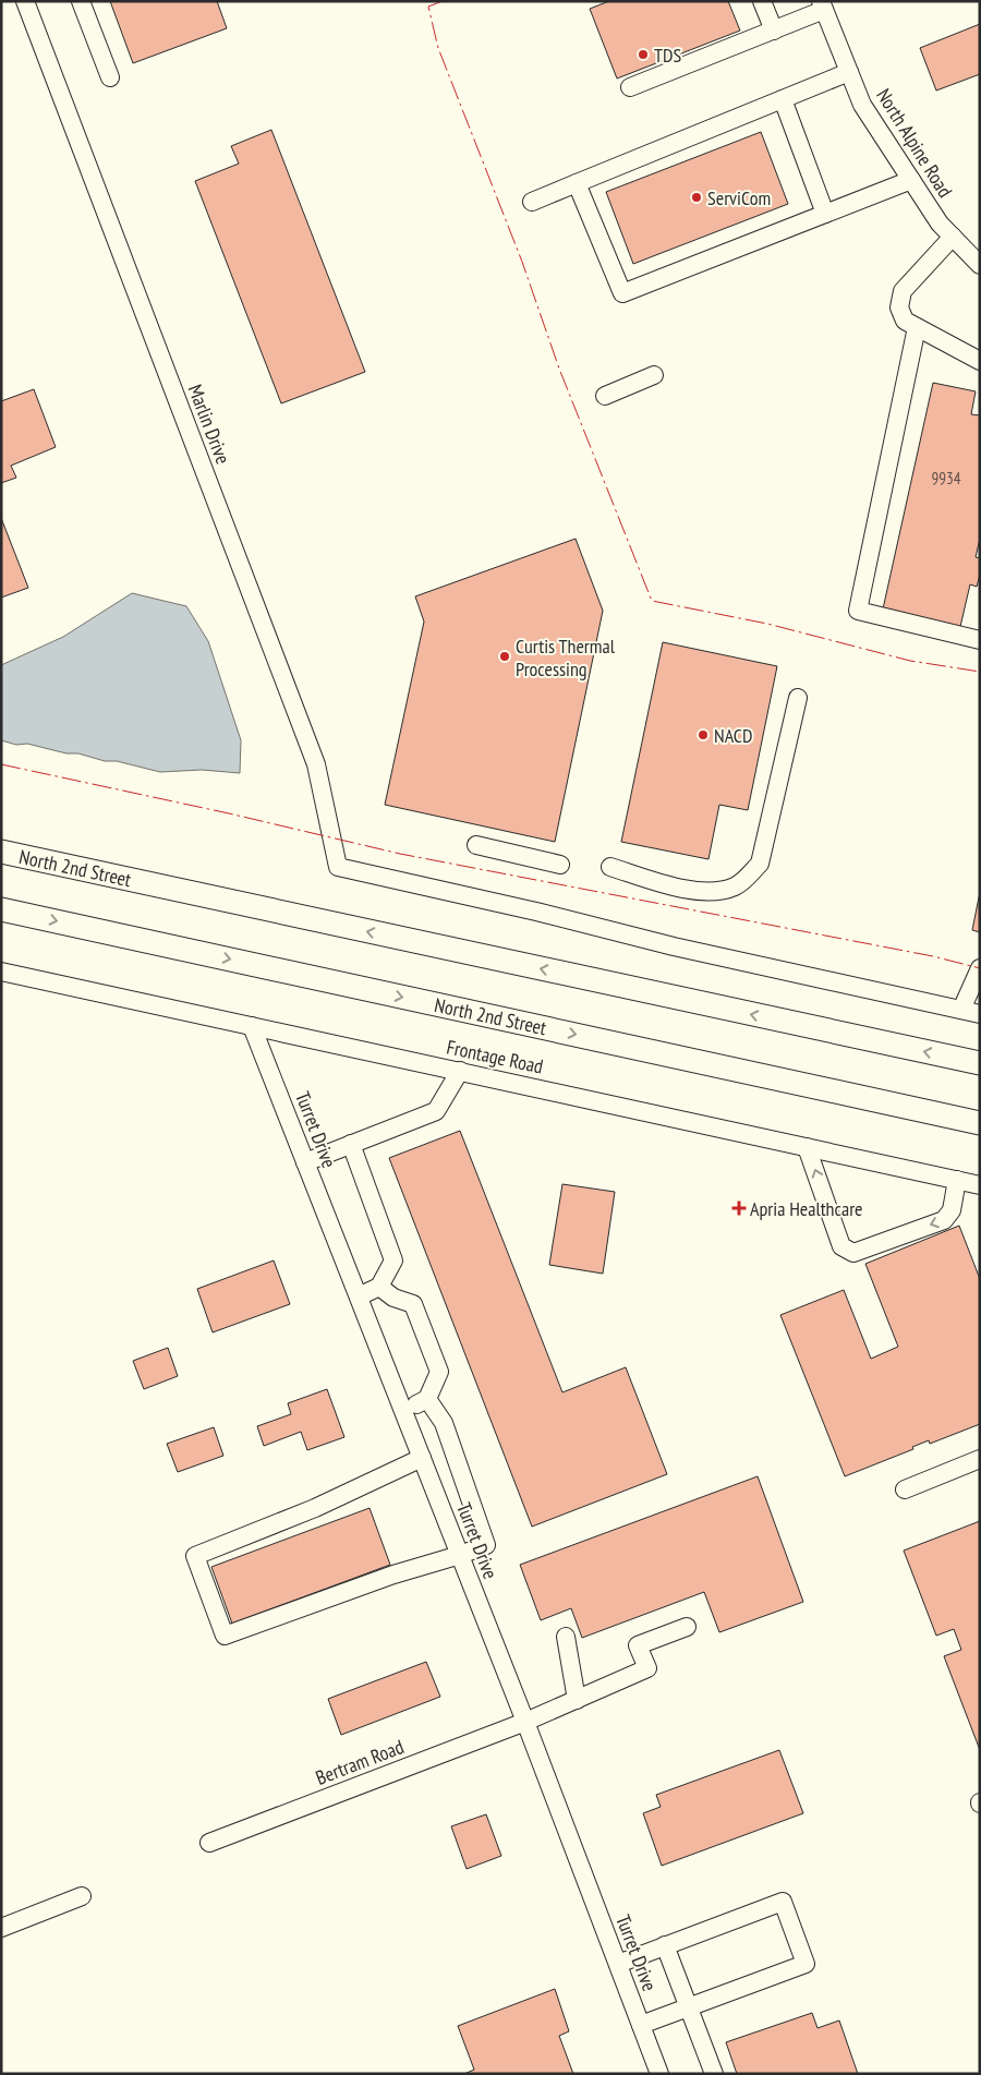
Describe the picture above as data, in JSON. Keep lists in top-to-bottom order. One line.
{"streets":{"main road":["North 2nd Street"],"street":["North Alpine Road","Marlin Drive","Frontage Road","Turret Drive","Bertram Road"]},"crossings":[["Frontage Road","Turret Drive"],["Turret Drive","Bertram Road"]],"places":{"other":["TDS","ServiCom","Curtis Thermal Processing","NACD"],"health":["Apria Healthcare"]},"house_numbers":["9934"]}
